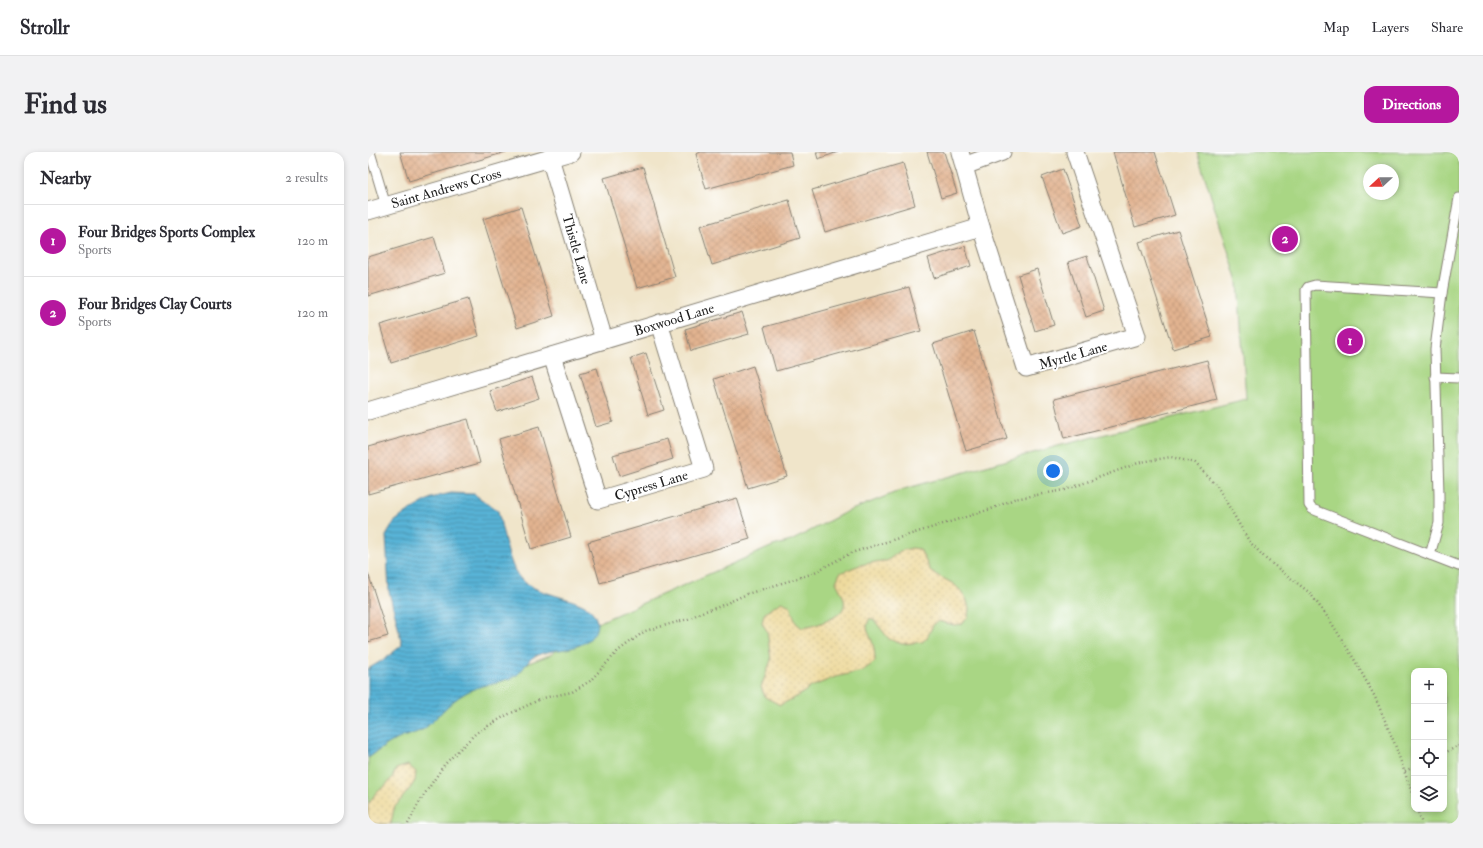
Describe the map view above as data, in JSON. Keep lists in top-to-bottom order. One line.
{"streets":{"street":["Saint Andrews Cross","Thistle Lane","Boxwood Lane","Myrtle Lane","Cypress Lane"]},"crossings":[["Saint Andrews Cross","Thistle Lane"],["Thistle Lane","Boxwood Lane"],["Boxwood Lane","Myrtle Lane"],["Boxwood Lane","Cypress Lane"]],"north":"left","page":{"header":"Strollr","nav":["Map","Layers","Share"],"buttons":"Directions","title":"Find us","heading":["Nearby","2 results"],"list":[{"mark":"1","name":"Four Bridges Sports Complex","note":"Sports","value":"120 m"},{"mark":"2","name":"Four Bridges Clay Courts","note":"Sports","value":"120 m"}],"pins":["2","1"],"map_buttons":["+","−"]}}
